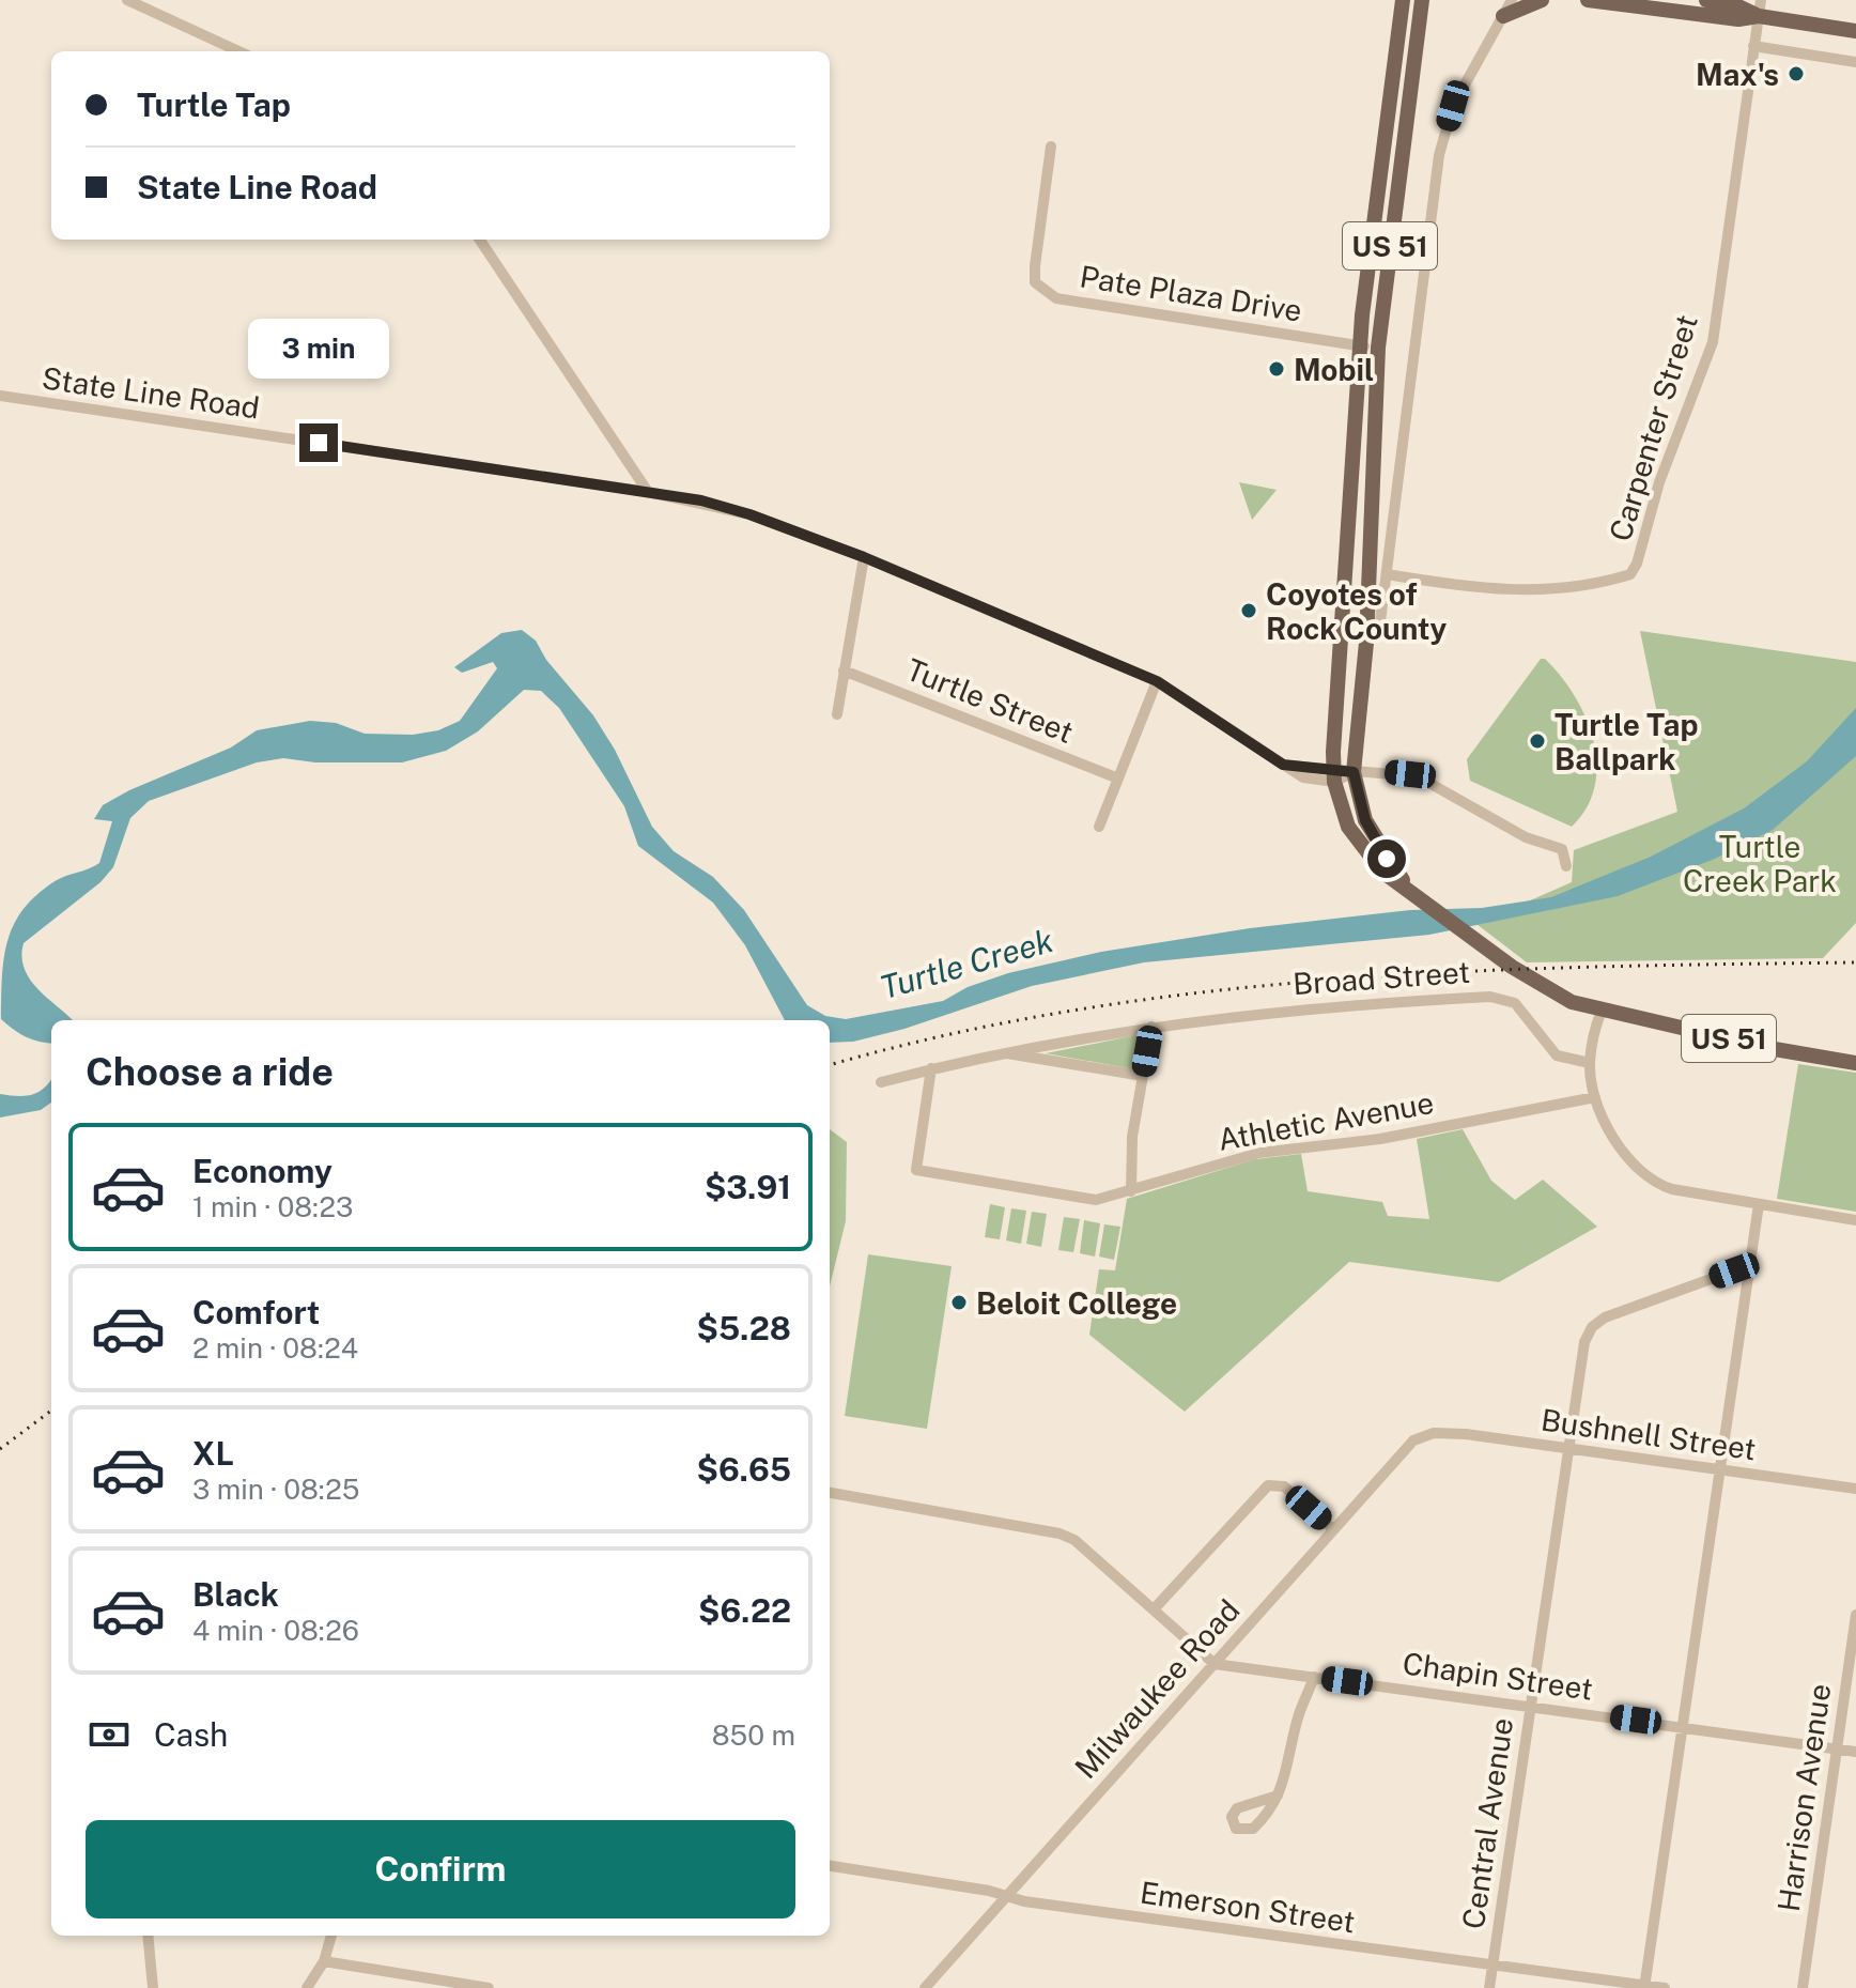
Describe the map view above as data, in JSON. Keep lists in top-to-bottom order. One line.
{"streets":{"main road":["US 51"],"street":["Pate Plaza Drive","State Line Road","Carpenter Street","Turtle Street","Broad Street","Athletic Avenue","Bushnell Street","Chapin Street","Milwaukee Road","Harrison Avenue","Central Avenue","Emerson Street"]},"crossings":[["US 51","Pate Plaza Drive"],["US 51","State Line Road"],["Broad Street","Athletic Avenue"],["Bushnell Street","Milwaukee Road"],["Bushnell Street","Central Avenue"],["Chapin Street","Milwaukee Road"],["Chapin Street","Harrison Avenue"],["Chapin Street","Central Avenue"],["Milwaukee Road","Emerson Street"],["Central Avenue","Emerson Street"]],"water":["Turtle Creek"],"parks":["Turtle Creek Park"],"places":["Max's","Mobil","Coyotes of Rock County","Turtle Tap Ballpark","Beloit College"],"page":{"banner":["Turtle Tap","State Line Road"],"bubble":"3 min","heading":"Choose a ride","list":[{"name":"Economy","note":"1 min · 08:23","value":"$3.91"},{"name":"Comfort","note":"2 min · 08:24","value":"$5.28"},{"name":"XL","note":"3 min · 08:25","value":"$6.65"},{"name":"Black","note":"4 min · 08:26","value":"$6.22"}],"pay":["Cash","850 m"],"buttons":"Confirm"}}
